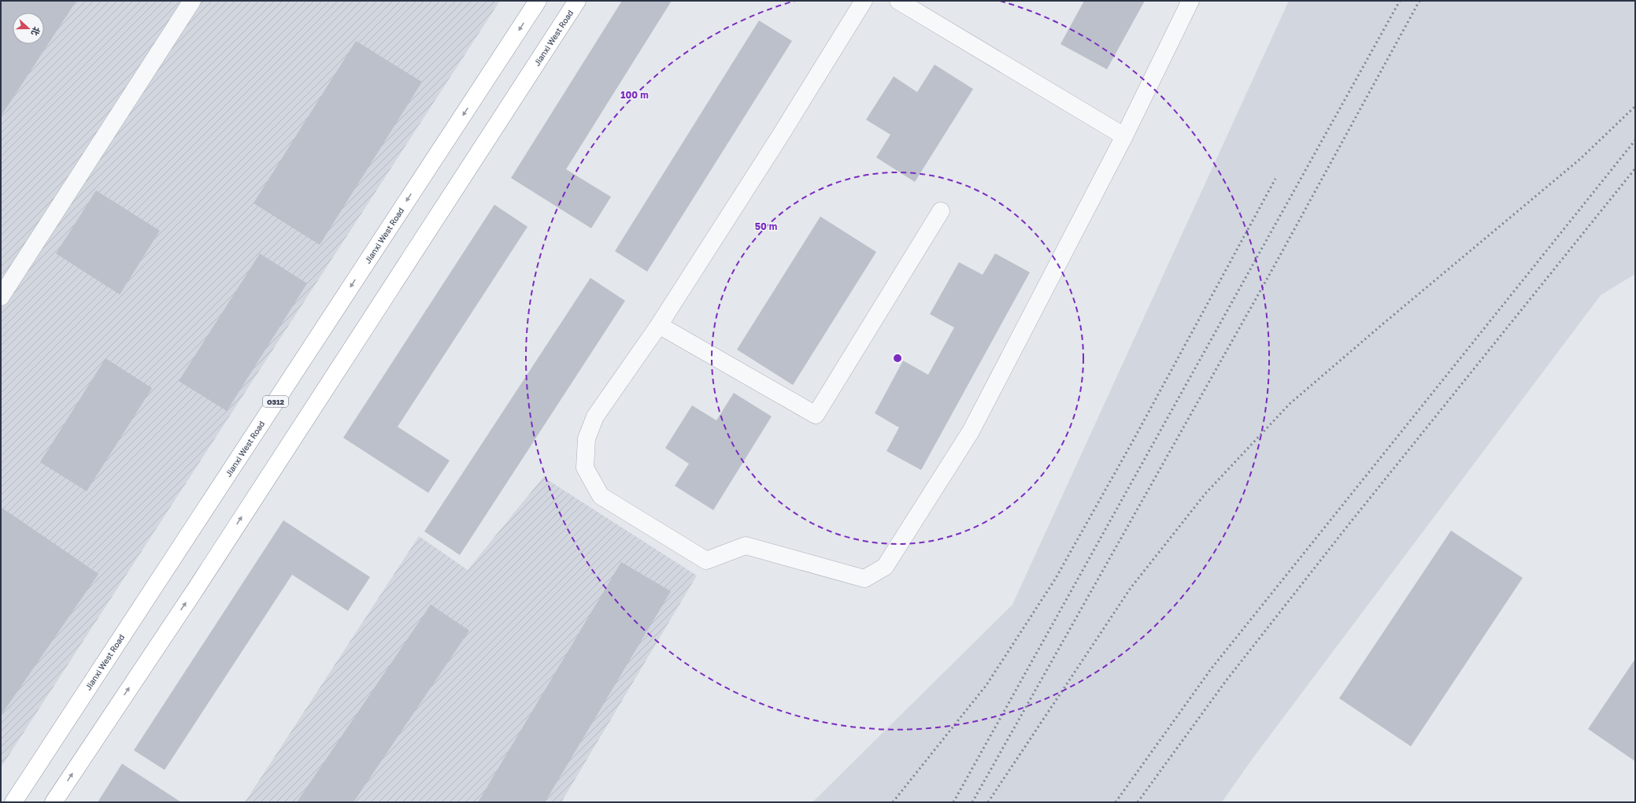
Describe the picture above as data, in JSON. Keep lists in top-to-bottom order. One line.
{"streets":{"highway":["Jianxi West Road","G312"]},"north":"right","rings":["100 m","50 m"]}
